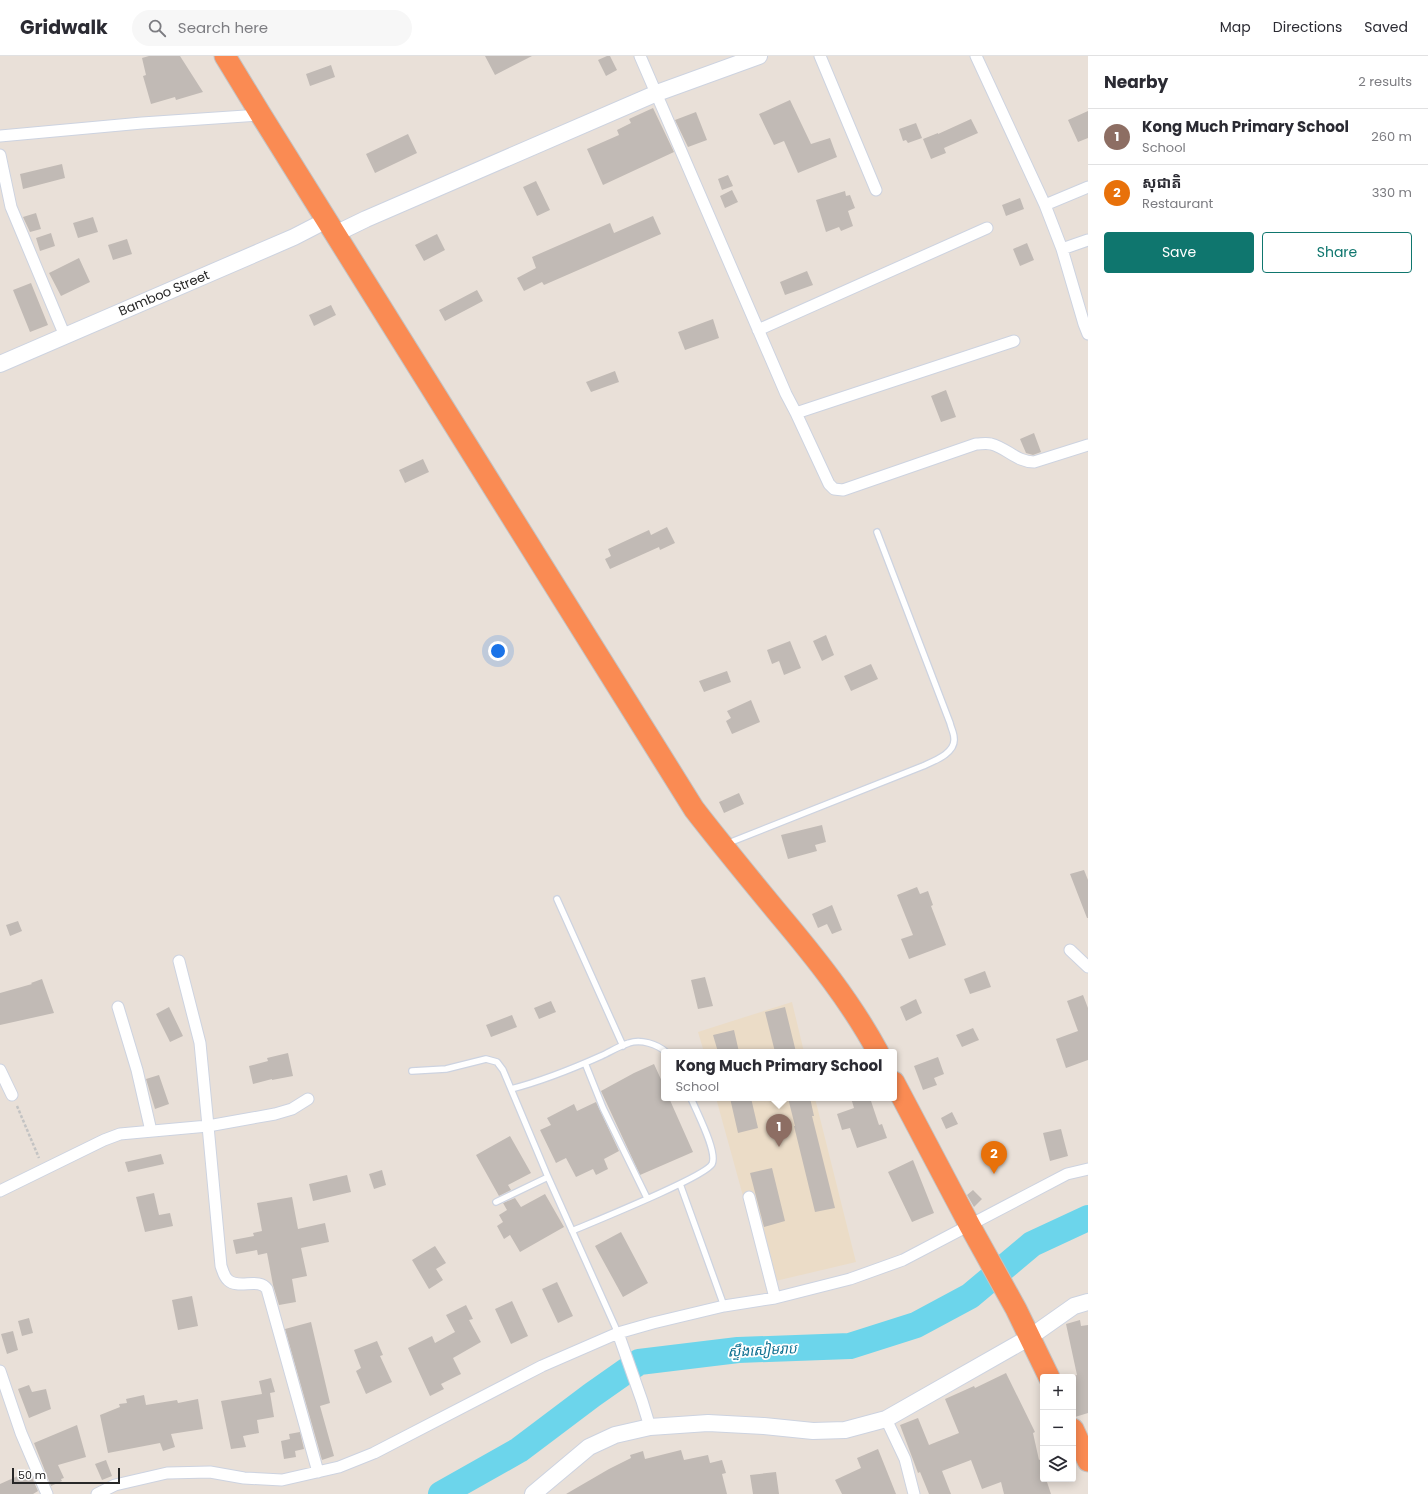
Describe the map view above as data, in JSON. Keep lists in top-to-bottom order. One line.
{"streets":{"street":["Bamboo Street"]},"water":["ស្ទឹងសៀមរាប"],"scale_bar":"50 m","page":{"header":"Gridwalk","search":"Search here","nav":["Map","Directions","Saved"],"heading":["Nearby","2 results"],"list":[{"mark":"1","name":"Kong Much Primary School","note":"School","value":"260 m"},{"mark":"2","name":"សុជាតិ","note":"Restaurant","value":"330 m"}],"buttons":["Save","Share"],"popup":["Kong Much Primary School","School"],"pins":["1","2"],"map_buttons":["+","−"],"scale":"50 m"}}
